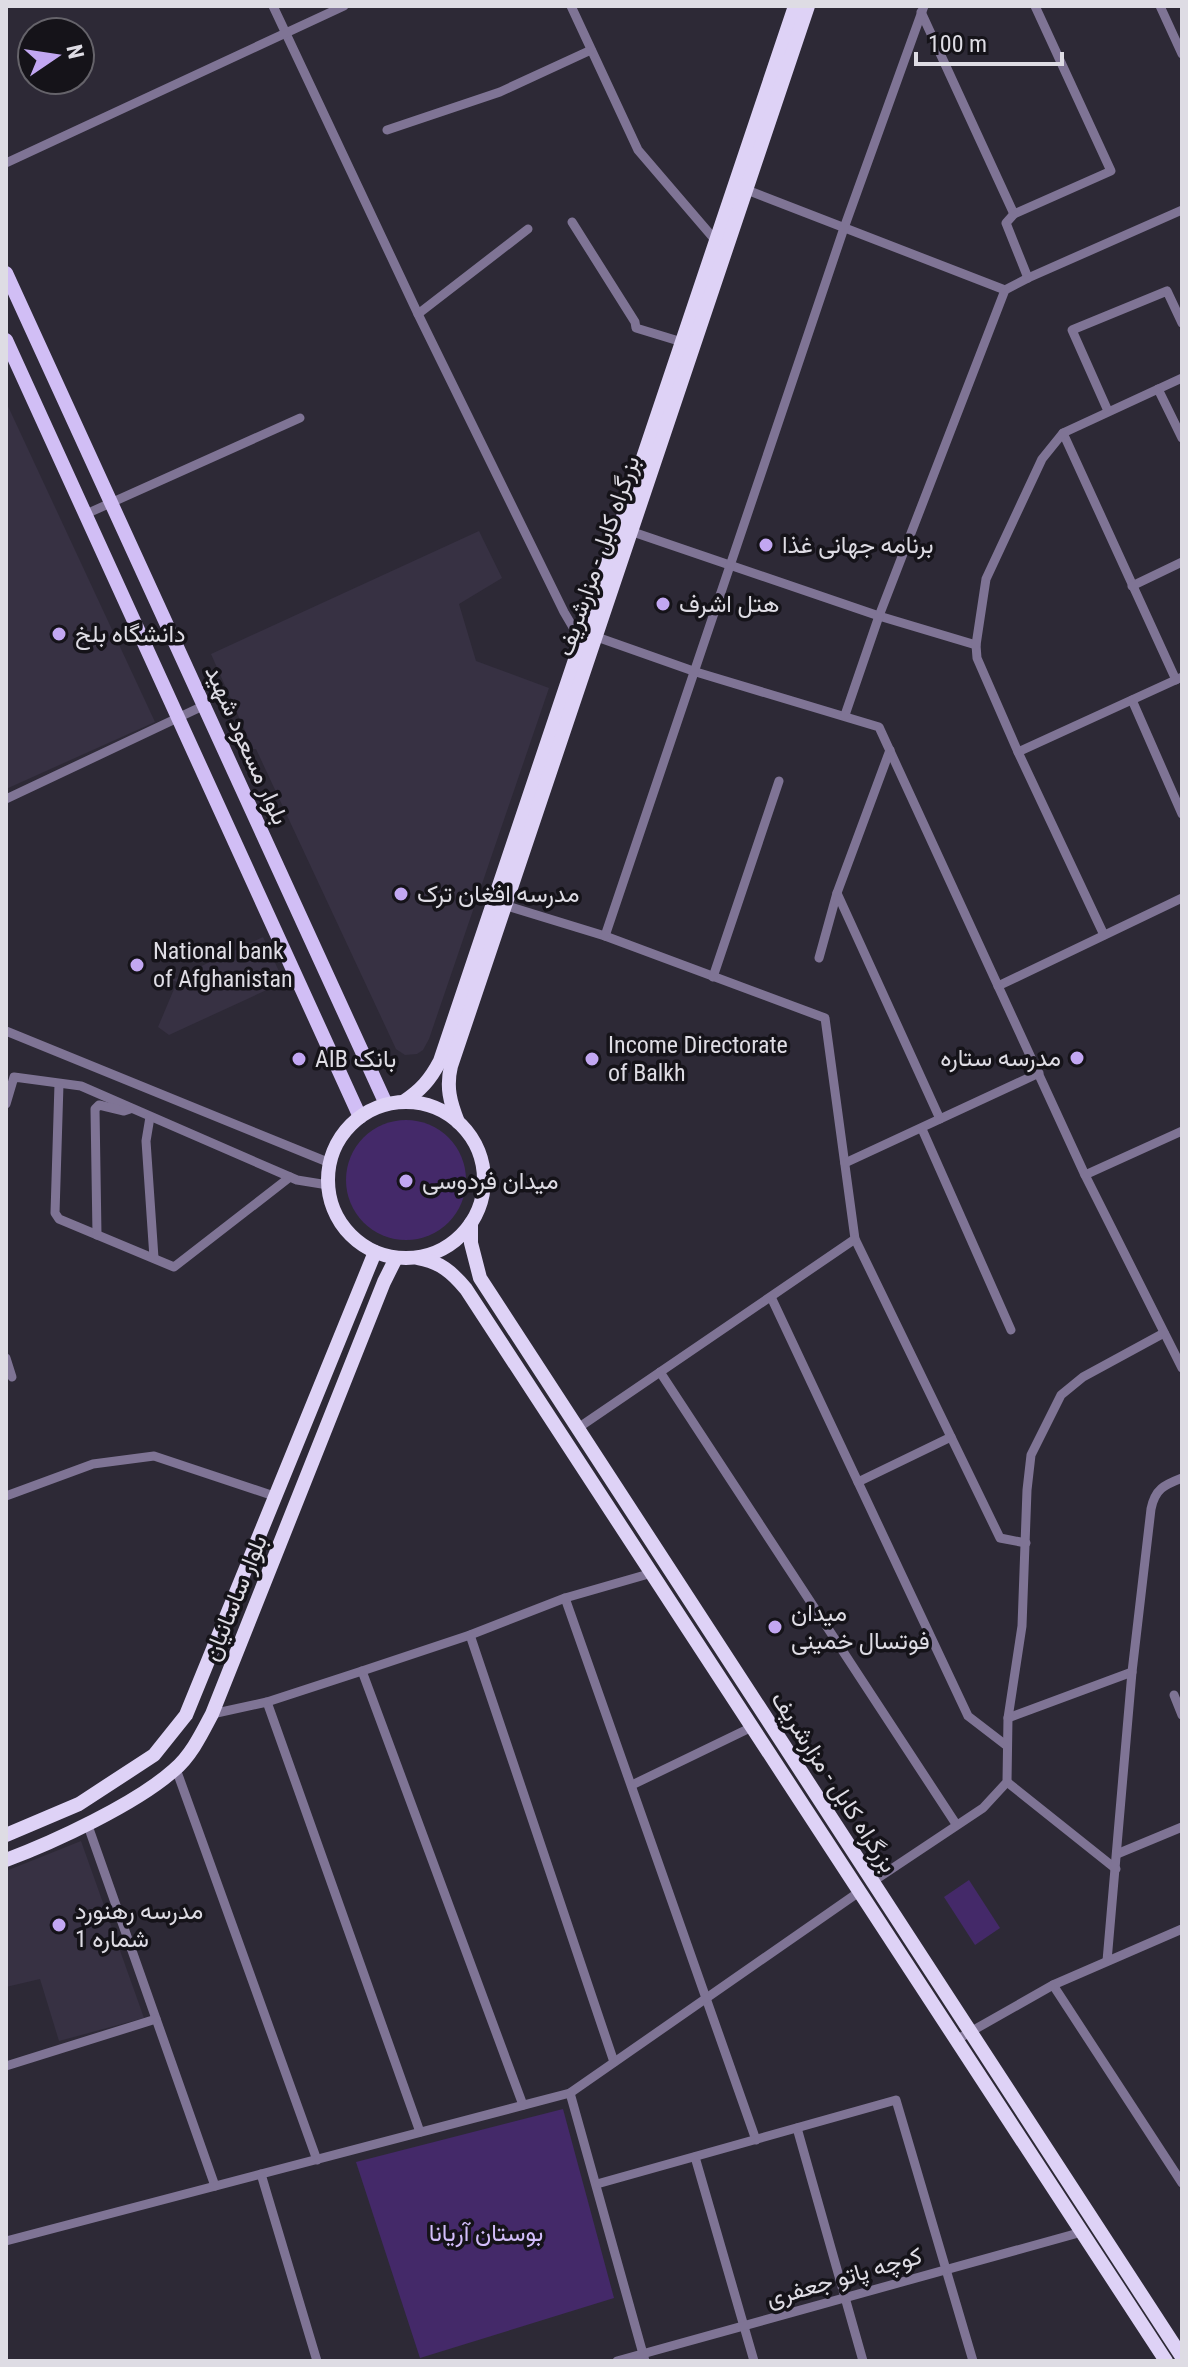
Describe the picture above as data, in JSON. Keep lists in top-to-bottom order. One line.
{"streets":{"highway":["بزرگراه کابل - مزارشریف","بلوار ساسانیان"],"main road":["بلوار مسعود شهید"],"street":["کوچه پاتو جعفری"]},"crossings":[["بزرگراه کابل - مزارشریف","بلوار مسعود شهید"],["بزرگراه کابل - مزارشریف","بلوار ساسانیان"],["بزرگراه کابل - مزارشریف","کوچه پاتو جعفری"],["بلوار مسعود شهید","بلوار ساسانیان"]],"parks":["بوستان آریانا"],"places":["برنامه جهانی غذا","هتل اشرف","دانشگاه بلخ","مدرسه افغان ترک","National bank of Afghanistan","مدرسه ستاره","AIB بانک","Income Directorate of Balkh","میدان فردوسی","میدان فوتسال خمینی","مدرسه رهنورد شماره 1"],"scale_bar":"100 m","north":"right"}
